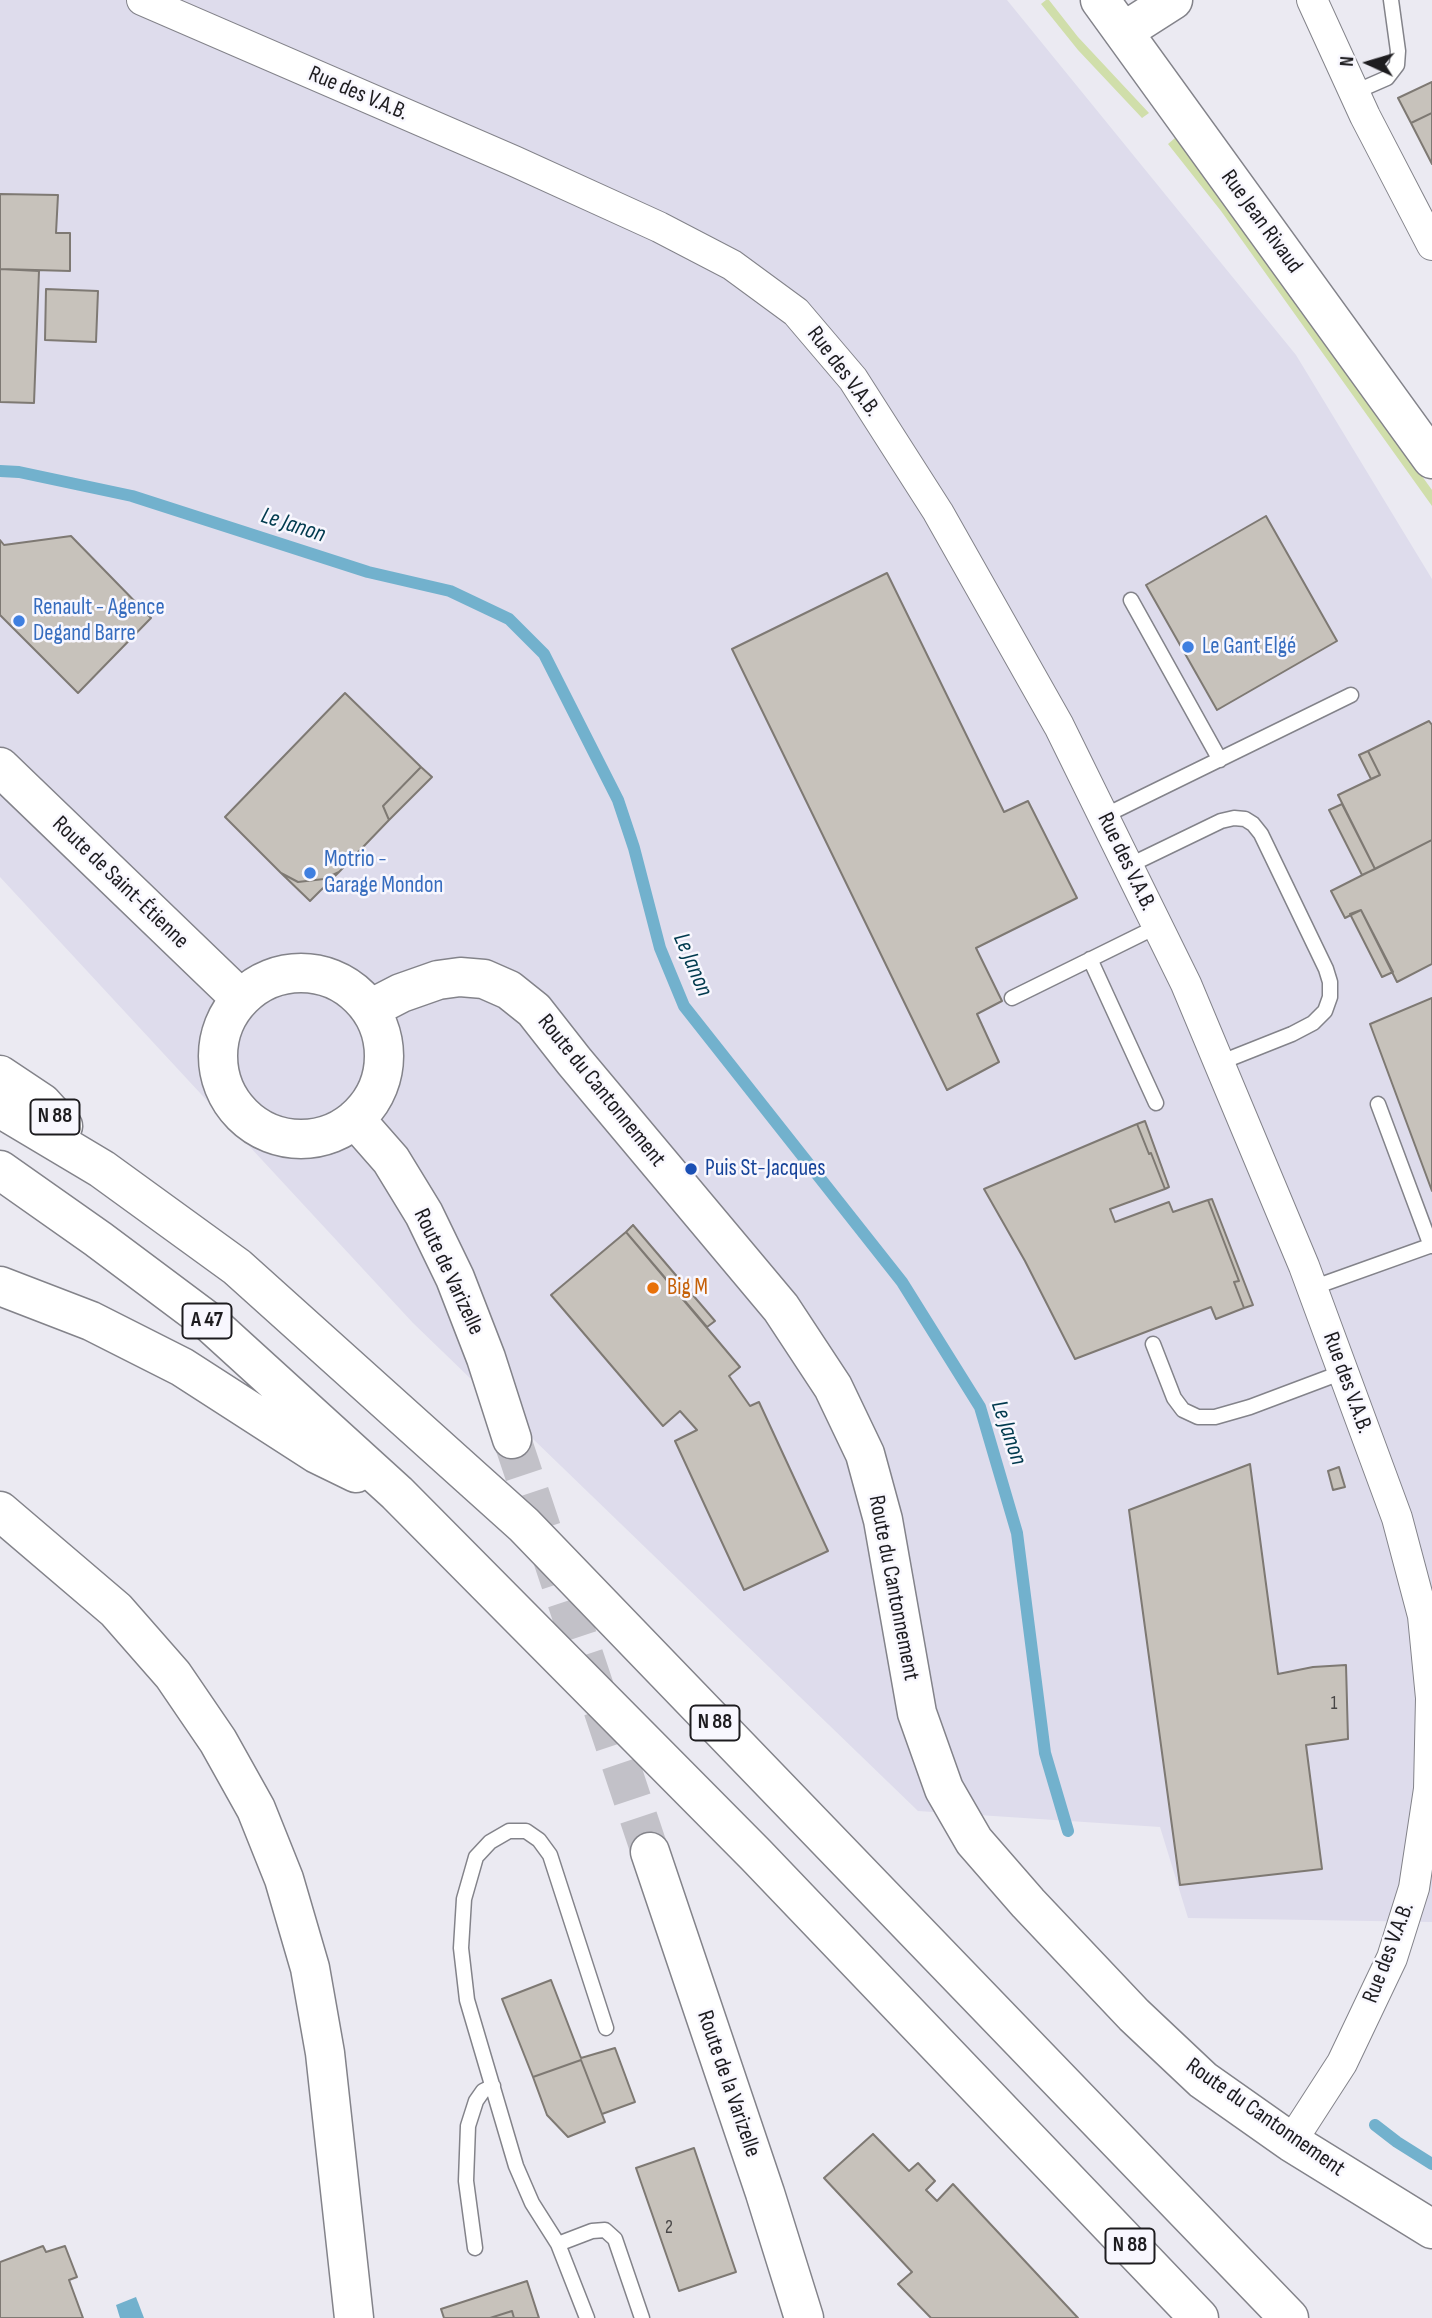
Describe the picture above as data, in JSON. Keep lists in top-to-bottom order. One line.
{"streets":{"main road":["Rue Jean Rivaud","Route de Saint-Étienne","Route du Cantonnement","N 88","Route de Varizelle","A 47","Route de la Varizelle"],"street":["Rue des V.A.B."]},"crossings":[["Rue des V.A.B.","Route du Cantonnement"],["Route de Saint-Étienne","Route du Cantonnement"],["Route de Saint-Étienne","Route de Varizelle"],["Route du Cantonnement","Route de Varizelle"],["N 88","A 47"]],"water":["Le Janon"],"places":["Renault - Agence Degand Barre","Le Gant Elgé","Motrio - Garage Mondon","Puis St-Jacques","Big M"],"house_numbers":["1","2"],"north":"left"}
